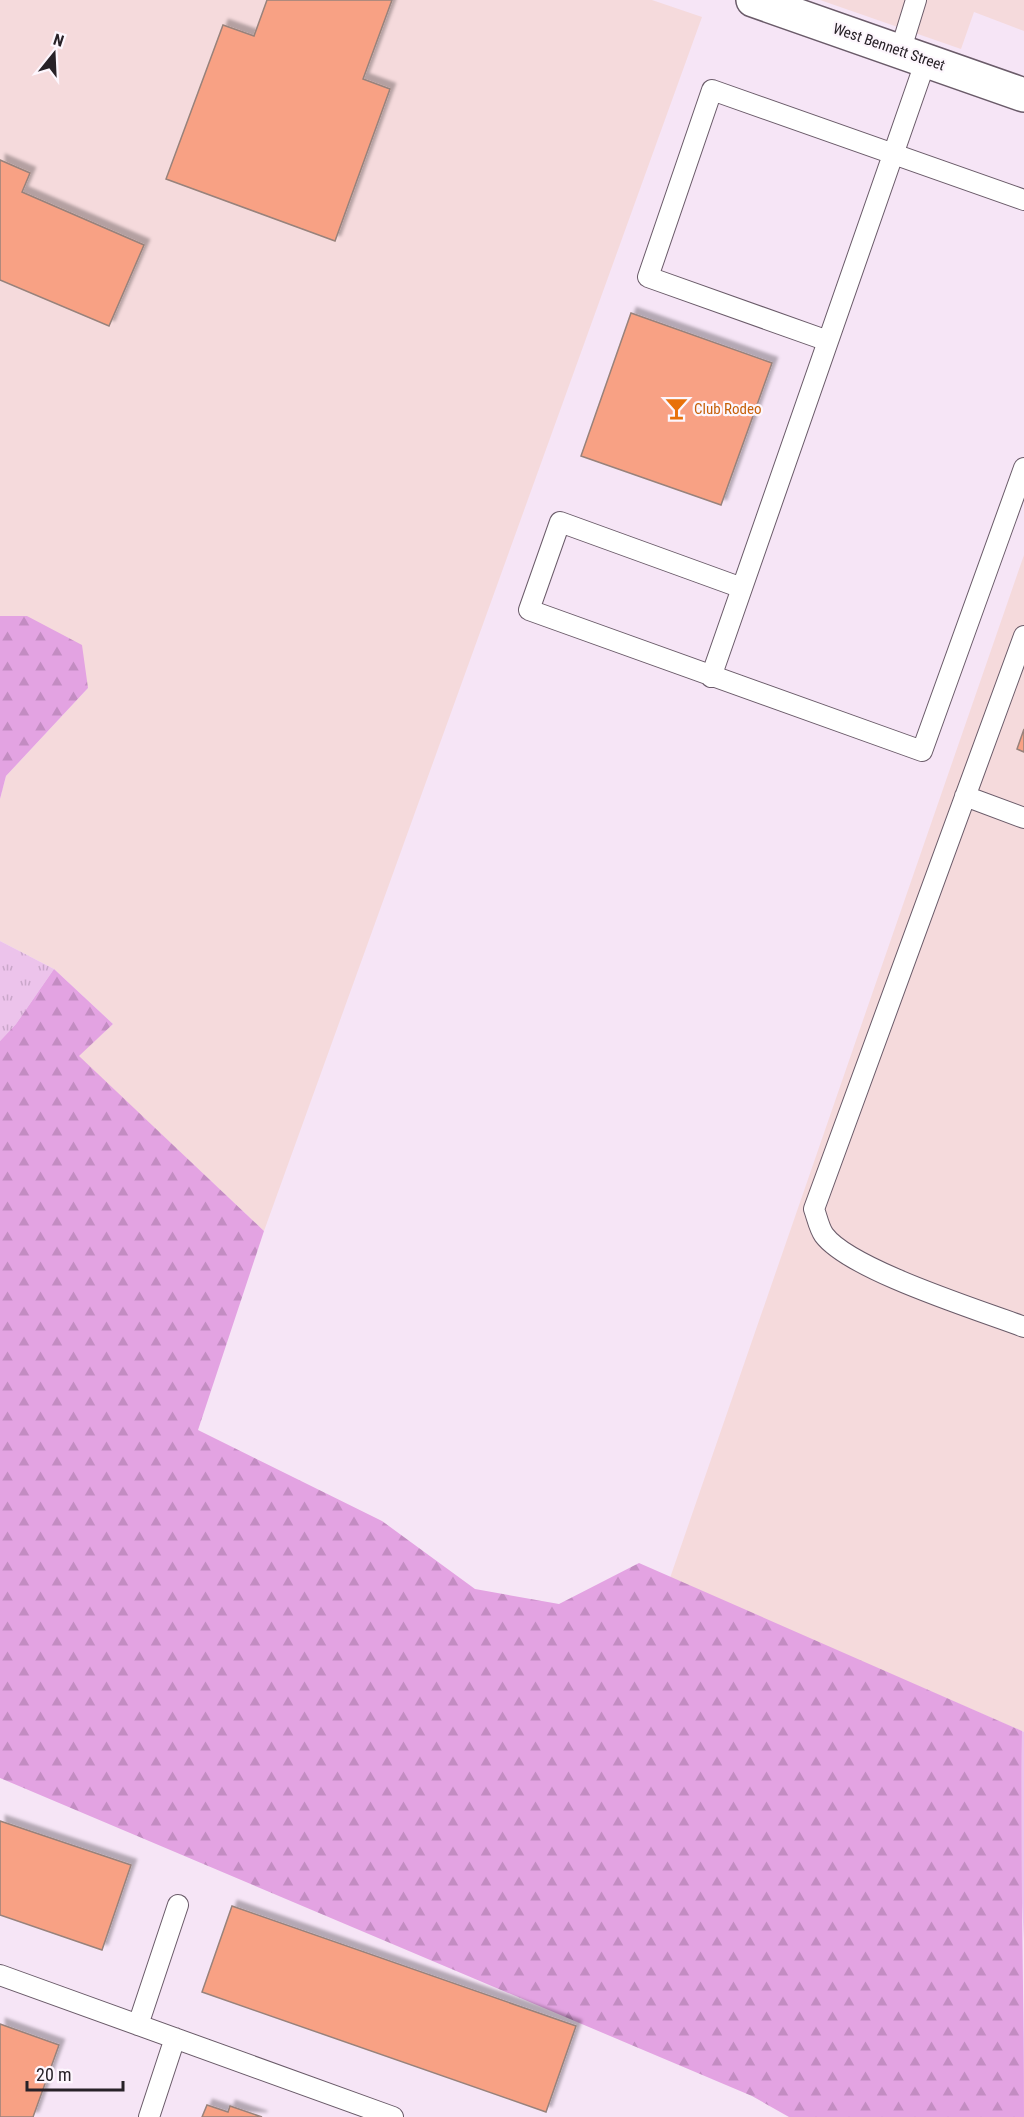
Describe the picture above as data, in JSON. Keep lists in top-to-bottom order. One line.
{"streets":{"street":["West Bennett Street"]},"places":{"bar":["Club Rodeo"]},"scale_bar":"20 m","north":"top"}
